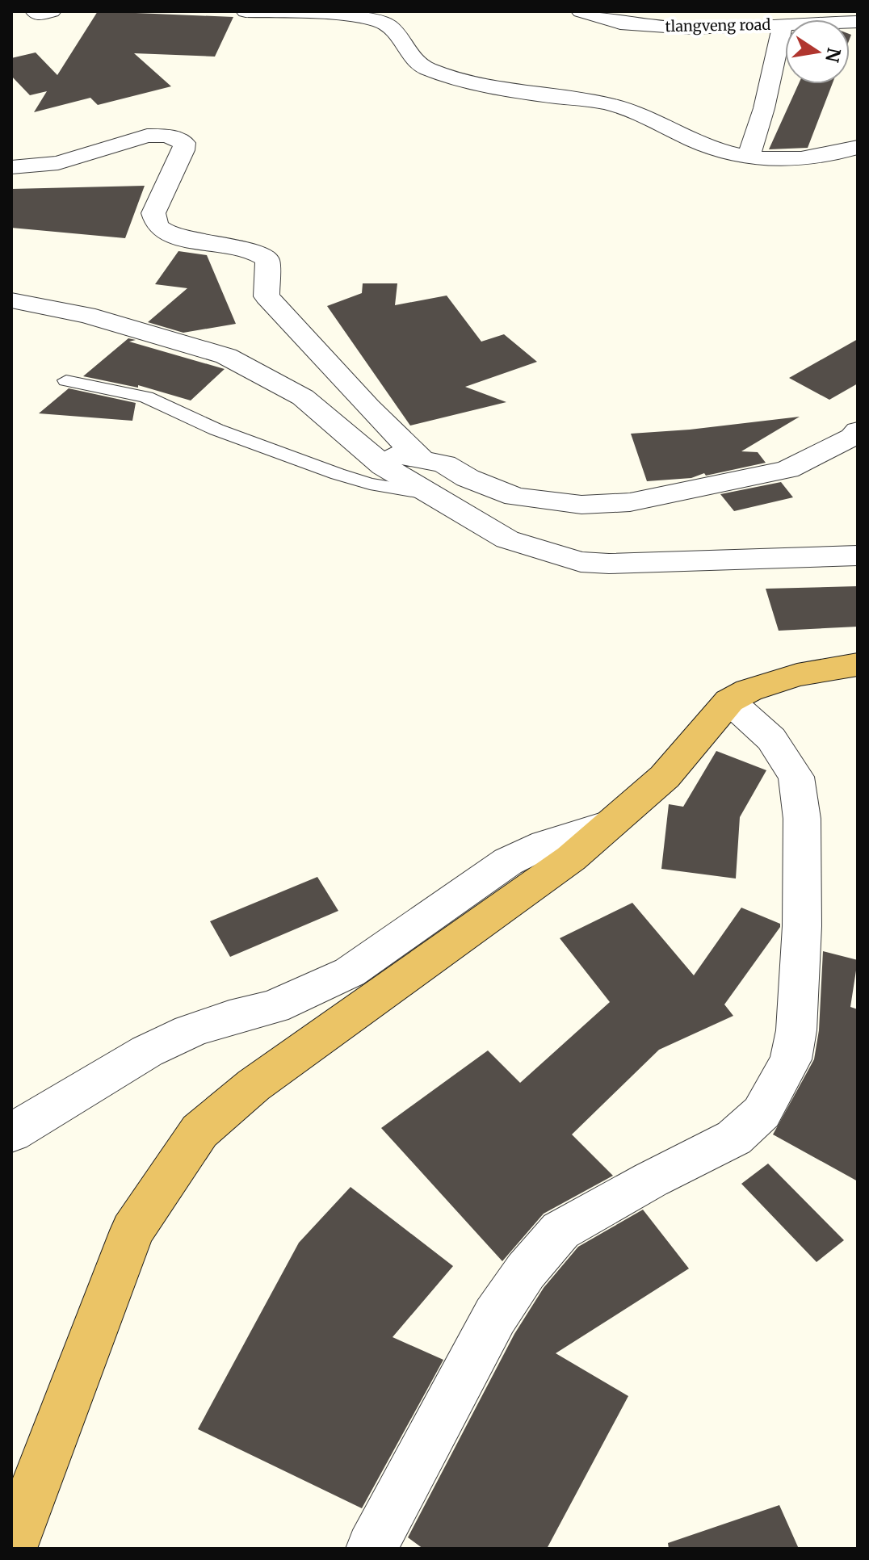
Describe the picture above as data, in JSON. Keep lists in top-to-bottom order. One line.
{"streets":{"street":["tlangveng road"]},"north":"right"}
